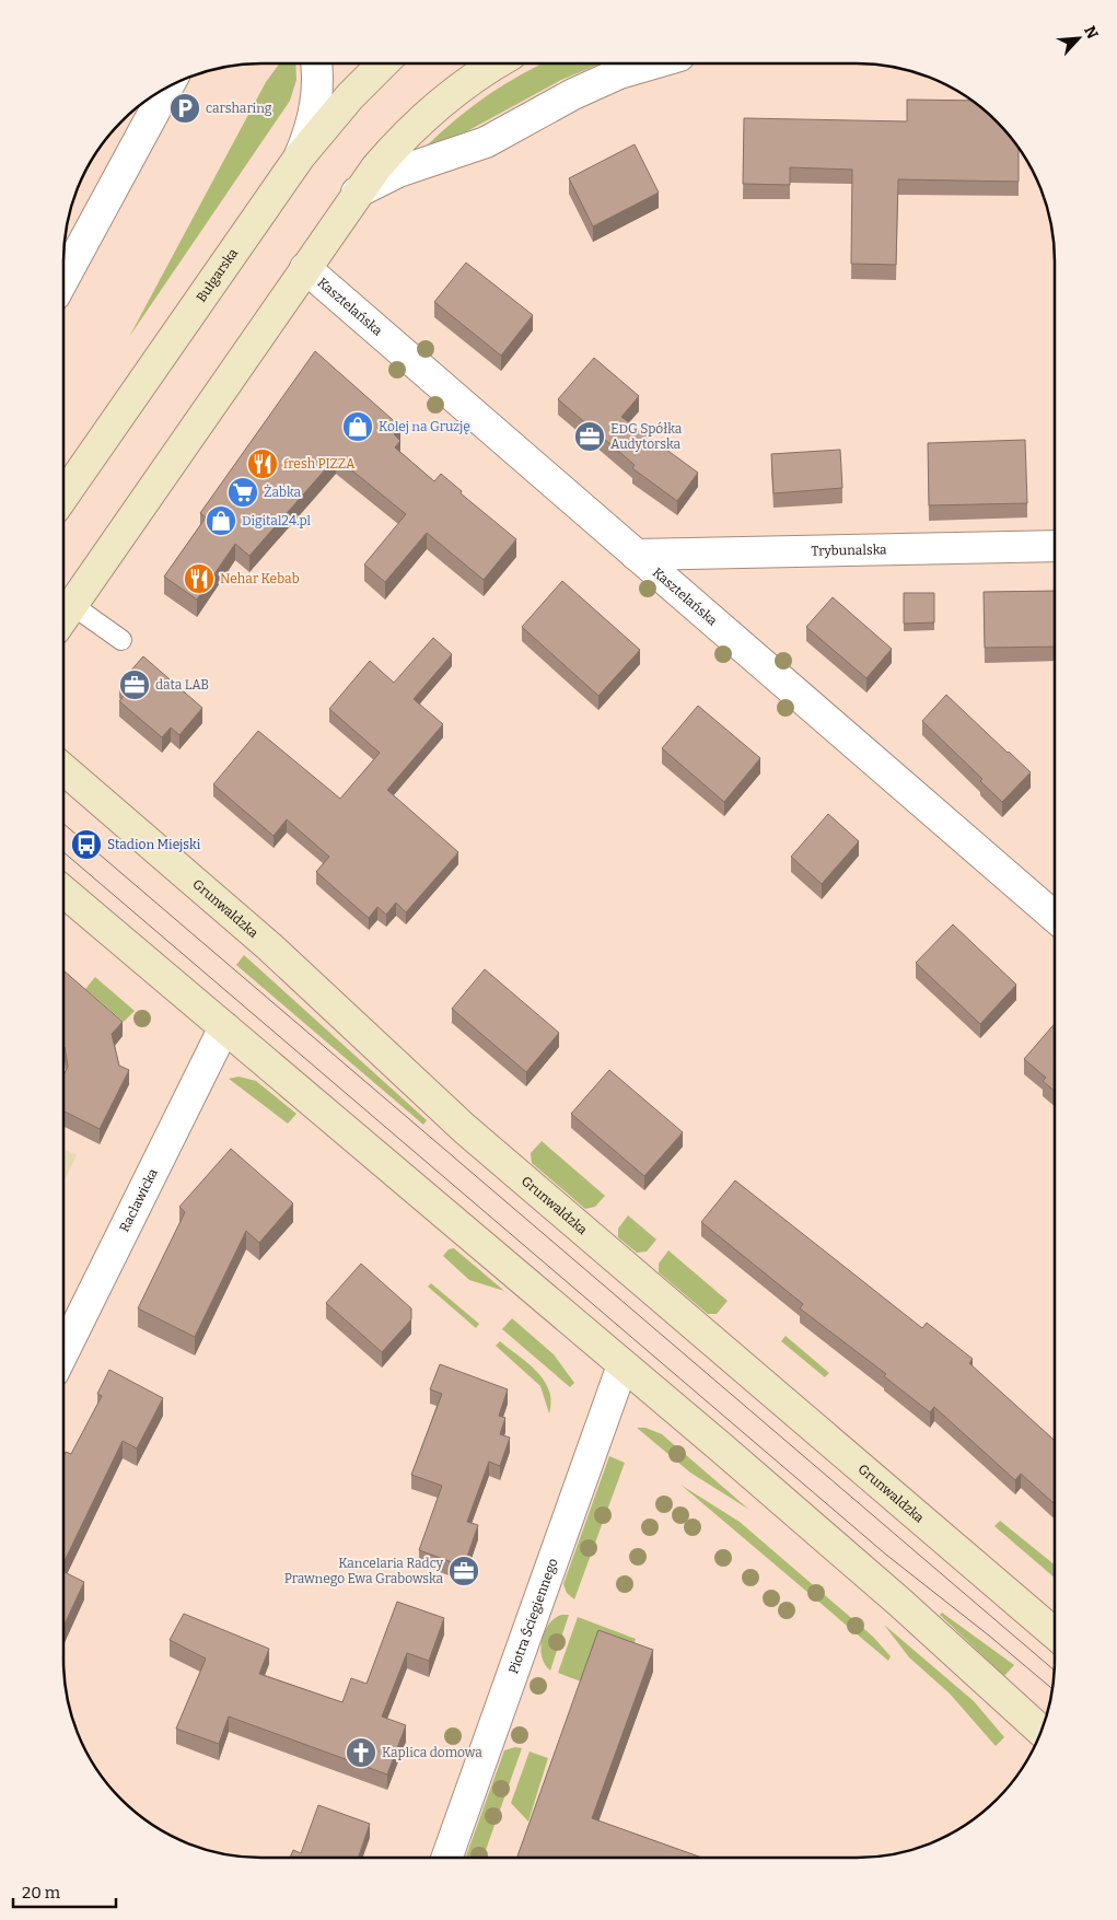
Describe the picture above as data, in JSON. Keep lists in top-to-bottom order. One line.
{"streets":{"street":["Bułgarska","Kasztelańska","Trybunalska","Grunwaldzka","Racławicka","Piotra Ściegiennego"]},"crossings":[["Kasztelańska","Trybunalska"]],"places":{"parking":["carsharing"],"shop":["Kolej na Gruzję","Digital24.pl"],"office":["EDG Spółka Audytorska","data LAB","Kancelaria Radcy Prawnego Ewa Grabowska"],"restaurant":["fresh PIZZA","Nehar Kebab"],"supermarket":["Żabka"],"bus stop":["Stadion Miejski"],"church":["Kaplica domowa"]},"scale_bar":"20 m","north":"top right"}
